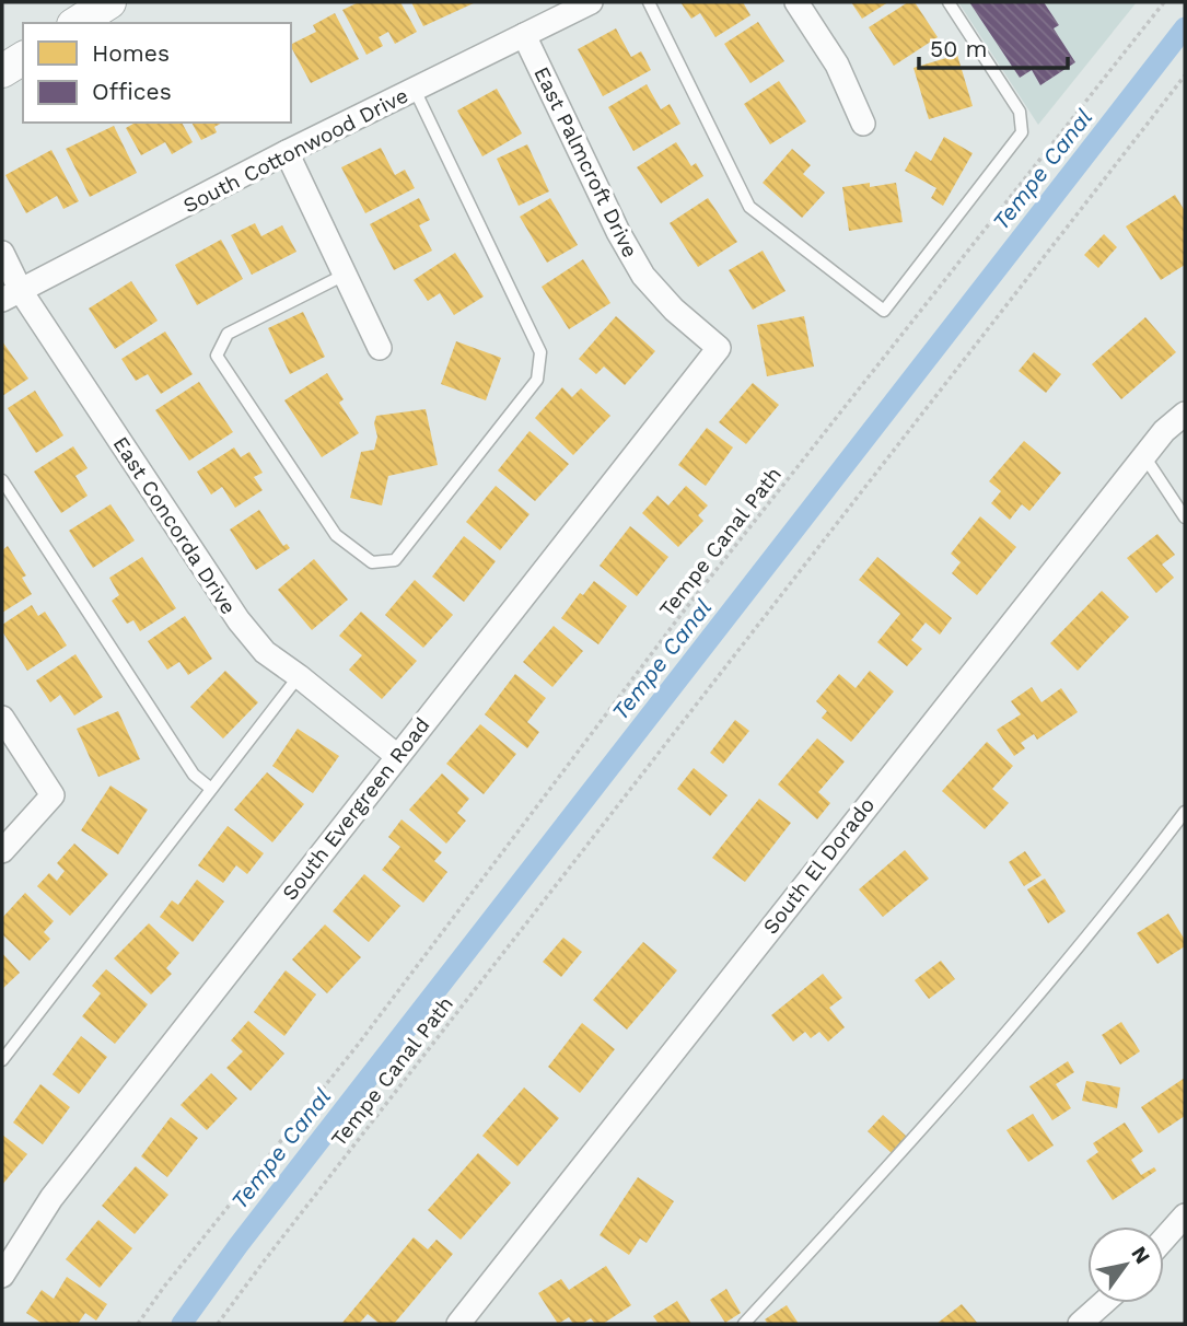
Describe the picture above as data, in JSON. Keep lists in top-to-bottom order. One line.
{"streets":{"street":["South Cottonwood Drive","East Palmcroft Drive","East Concorda Drive","South Evergreen Road","South El Dorado"],"path":["Tempe Canal Path"]},"crossings":[["South Cottonwood Drive","East Palmcroft Drive"],["South Cottonwood Drive","East Concorda Drive"],["East Palmcroft Drive","South Evergreen Road"],["East Concorda Drive","South Evergreen Road"]],"water":["Tempe Canal"],"legend":["Homes","Offices"],"scale_bar":"50 m","north":"top right"}
